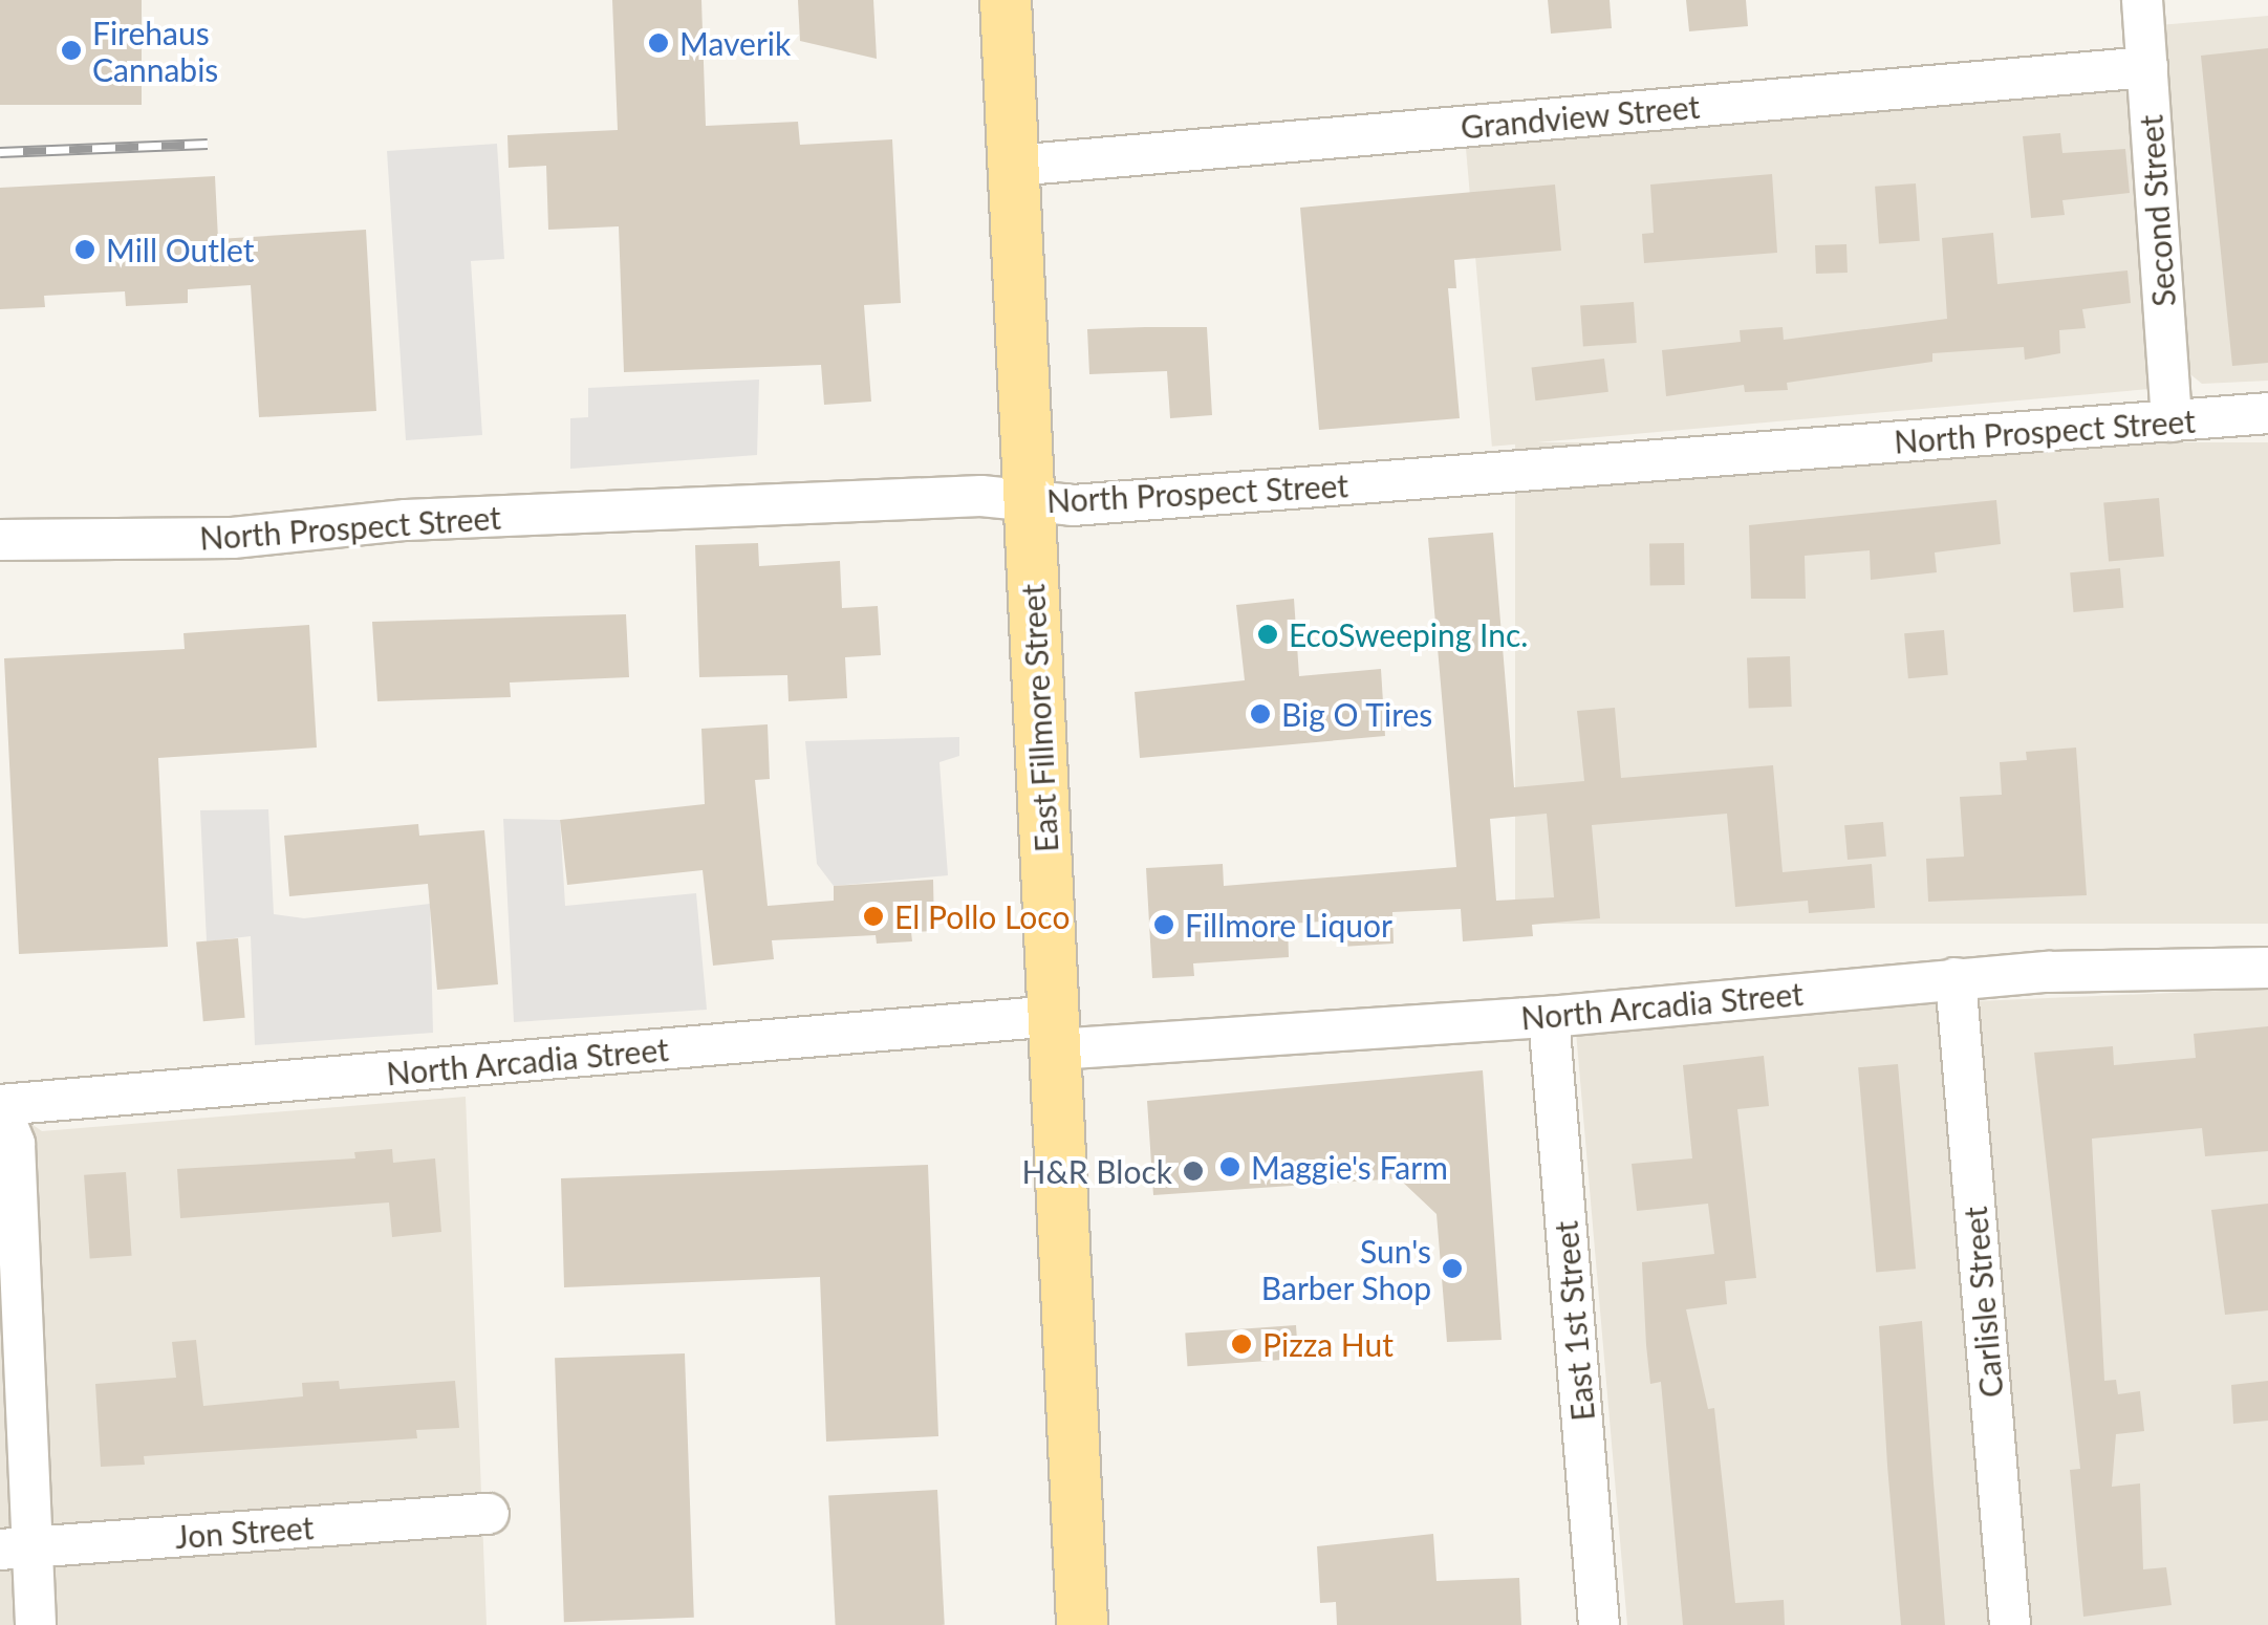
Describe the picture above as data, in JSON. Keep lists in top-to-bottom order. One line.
{"streets":{"main road":["East Fillmore Street"],"street":["Grandview Street","Second Street","North Prospect Street","North Arcadia Street","Carlisle Street","East 1st Street","Jon Street"]},"crossings":[["Grandview Street","Second Street"],["Grandview Street","East Fillmore Street"],["Second Street","North Prospect Street"],["North Prospect Street","East Fillmore Street"],["East Fillmore Street","North Arcadia Street"],["North Arcadia Street","Carlisle Street"],["North Arcadia Street","East 1st Street"]],"places":["Maverik","Firehaus Cannabis","Mill Outlet","EcoSweeping Inc.","Big O Tires","El Pollo Loco","Fillmore Liquor","Maggie's Farm","H&R Block","Sun's Barber Shop","Pizza Hut"]}
